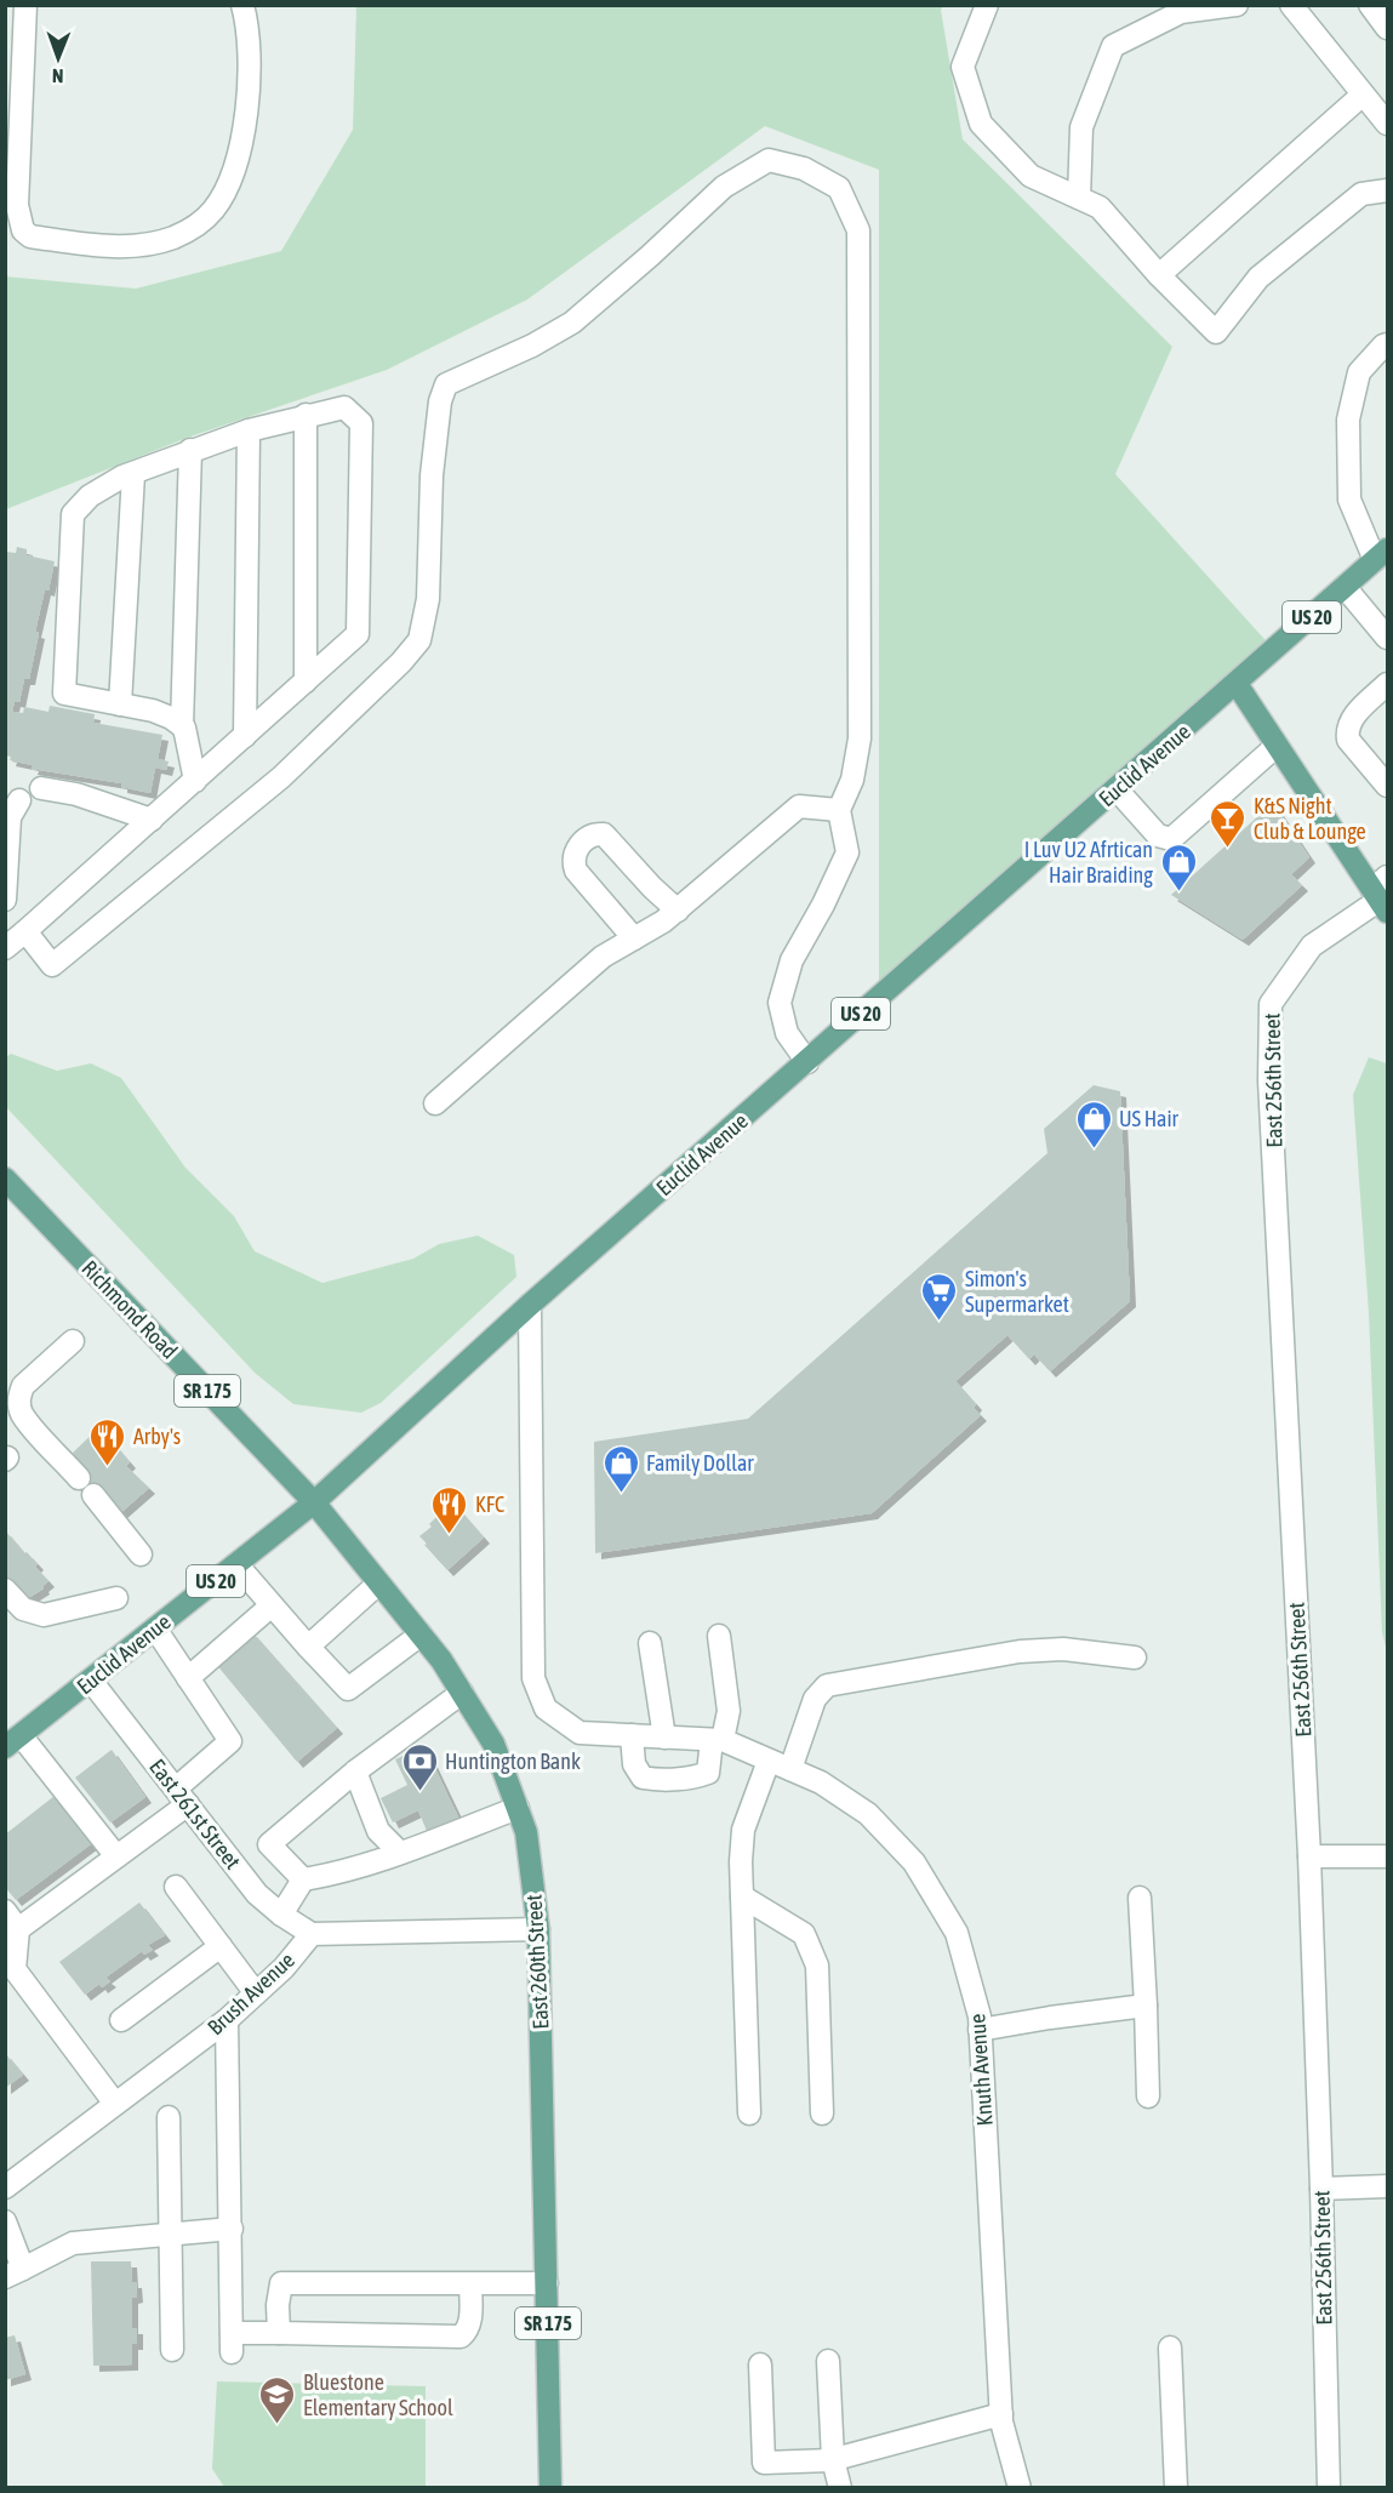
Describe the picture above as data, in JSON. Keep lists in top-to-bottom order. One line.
{"streets":{"main road":["US 20","Euclid Avenue","Richmond Road","SR 175","East 260th Street"],"street":["East 256th Street","East 261st Street","Brush Avenue","Knuth Avenue"]},"crossings":[["Euclid Avenue","Richmond Road"],["Euclid Avenue","East 261st Street"],["Euclid Avenue","East 260th Street"],["Euclid Avenue","Knuth Avenue"],["Richmond Road","East 260th Street"],["East 261st Street","Brush Avenue"],["East 260th Street","Brush Avenue"]],"places":{"bar":["K&S Night Club & Lounge"],"shop":["I Luv U2 Afrtican Hair Braiding","US Hair","Family Dollar"],"supermarket":["Simon's Supermarket"],"restaurant":["Arby's","KFC"],"bank":["Huntington Bank"],"school or university":["Bluestone Elementary School"]},"north":"bottom"}
